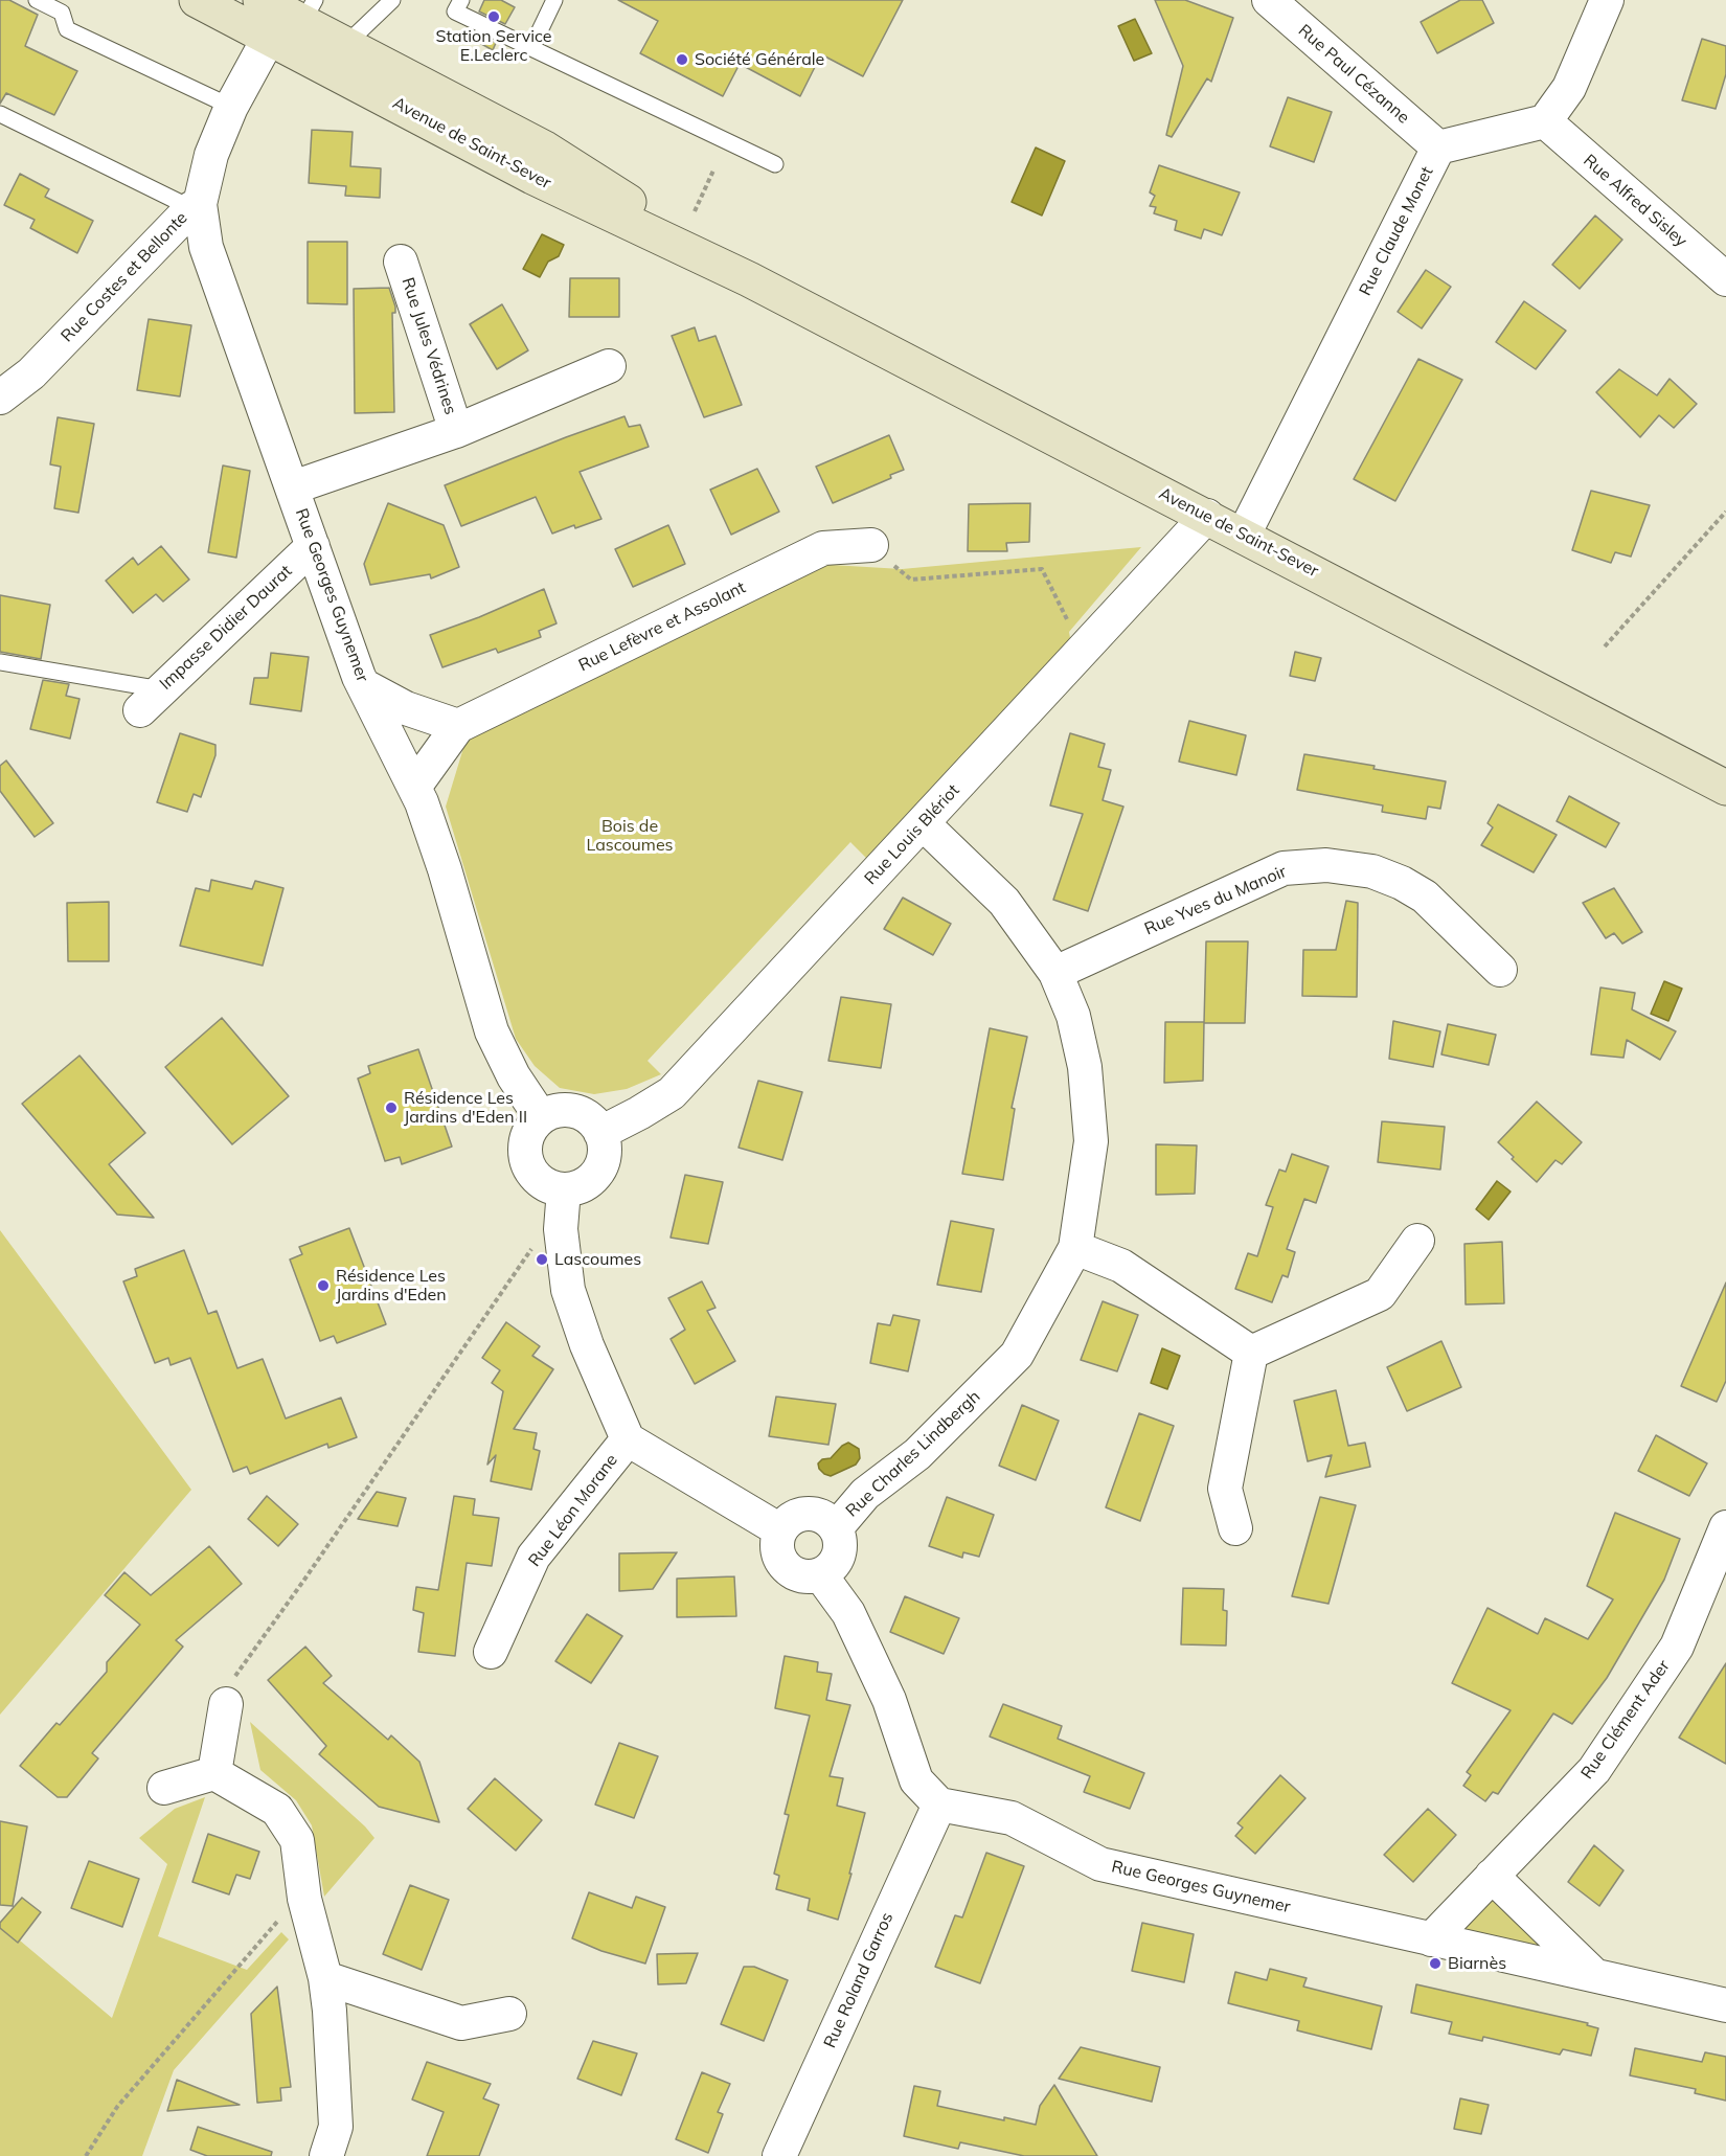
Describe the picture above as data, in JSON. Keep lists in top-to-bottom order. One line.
{"streets":{"main road":["Avenue de Saint-Sever"],"street":["Rue Paul Cézanne","Rue Alfred Sisley","Rue Claude Monet","Rue Costes et Bellonte","Rue Jules Védrines","Rue Georges Guynemer","Rue Lefèvre et Assolant","Impasse Didier Daurat","Rue Louis Blériot","Rue Yves du Manoir","Rue Charles Lindbergh","Rue Léon Morane","Rue Clément Ader","Rue Roland Garros"]},"crossings":[["Rue Paul Cézanne","Rue Claude Monet"],["Avenue de Saint-Sever","Rue Claude Monet"],["Avenue de Saint-Sever","Rue Costes et Bellonte"],["Avenue de Saint-Sever","Rue Louis Blériot"],["Rue Alfred Sisley","Rue Claude Monet"],["Rue Costes et Bellonte","Rue Georges Guynemer"],["Rue Jules Védrines","Rue Georges Guynemer"],["Rue Georges Guynemer","Rue Lefèvre et Assolant"],["Rue Georges Guynemer","Impasse Didier Daurat"],["Rue Georges Guynemer","Rue Louis Blériot"],["Rue Georges Guynemer","Rue Clément Ader"],["Rue Georges Guynemer","Rue Roland Garros"],["Rue Louis Blériot","Rue Charles Lindbergh"],["Rue Yves du Manoir","Rue Charles Lindbergh"]],"parks":["Bois de Lascoumes"],"places":["Station Service E.Leclerc","Société Générale","Résidence Les Jardins d'Eden II","Lascoumes","Résidence Les Jardins d'Eden","Biarnès"]}
